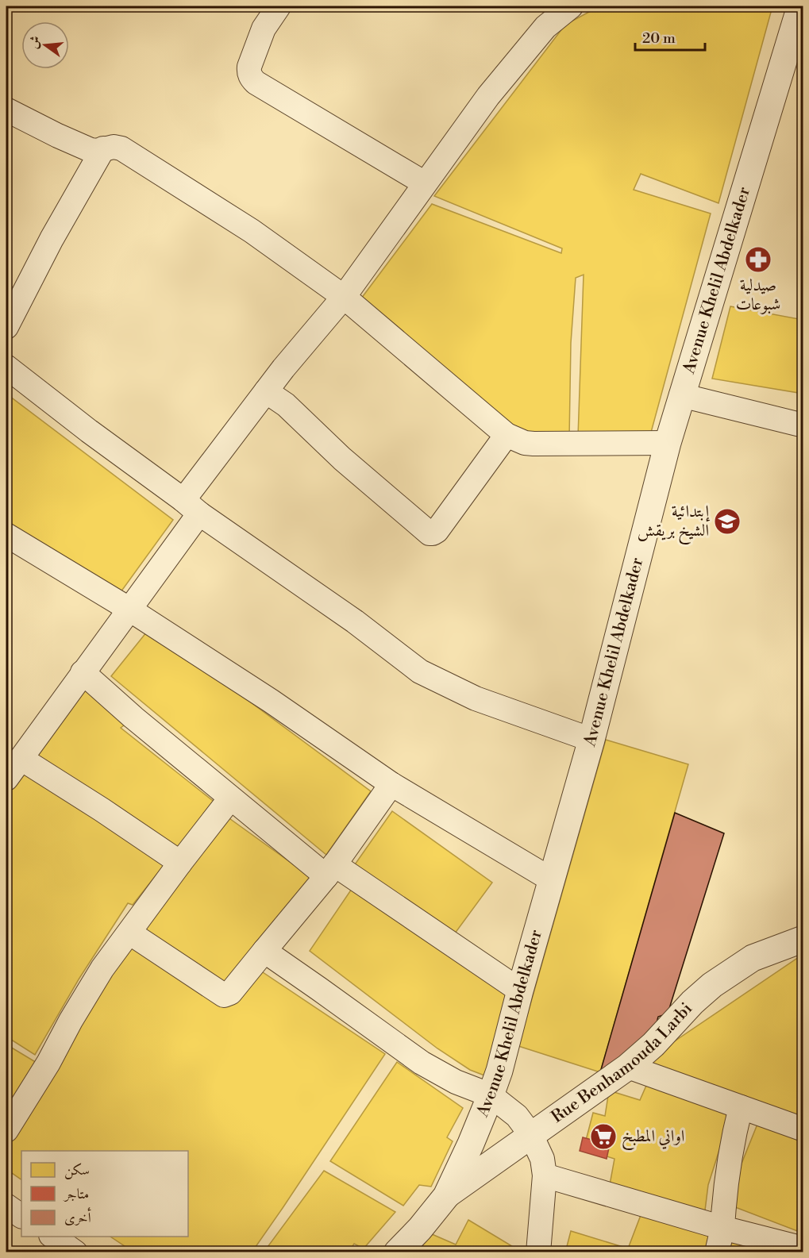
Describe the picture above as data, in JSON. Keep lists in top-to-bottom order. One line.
{"streets":{"street":["Avenue Khelil Abdelkader","Rue Benhamouda Larbi"]},"crossings":[["Avenue Khelil Abdelkader","Rue Benhamouda Larbi"]],"places":{"pharmacy":["صيدلية شبوعات"],"school or university":["إبتدائية الشيخ بريقش"],"supermarket":["اواني المطبخ"]},"legend":["سكن","متاجر","أخرى"],"scale_bar":"20 m","north":"left"}
